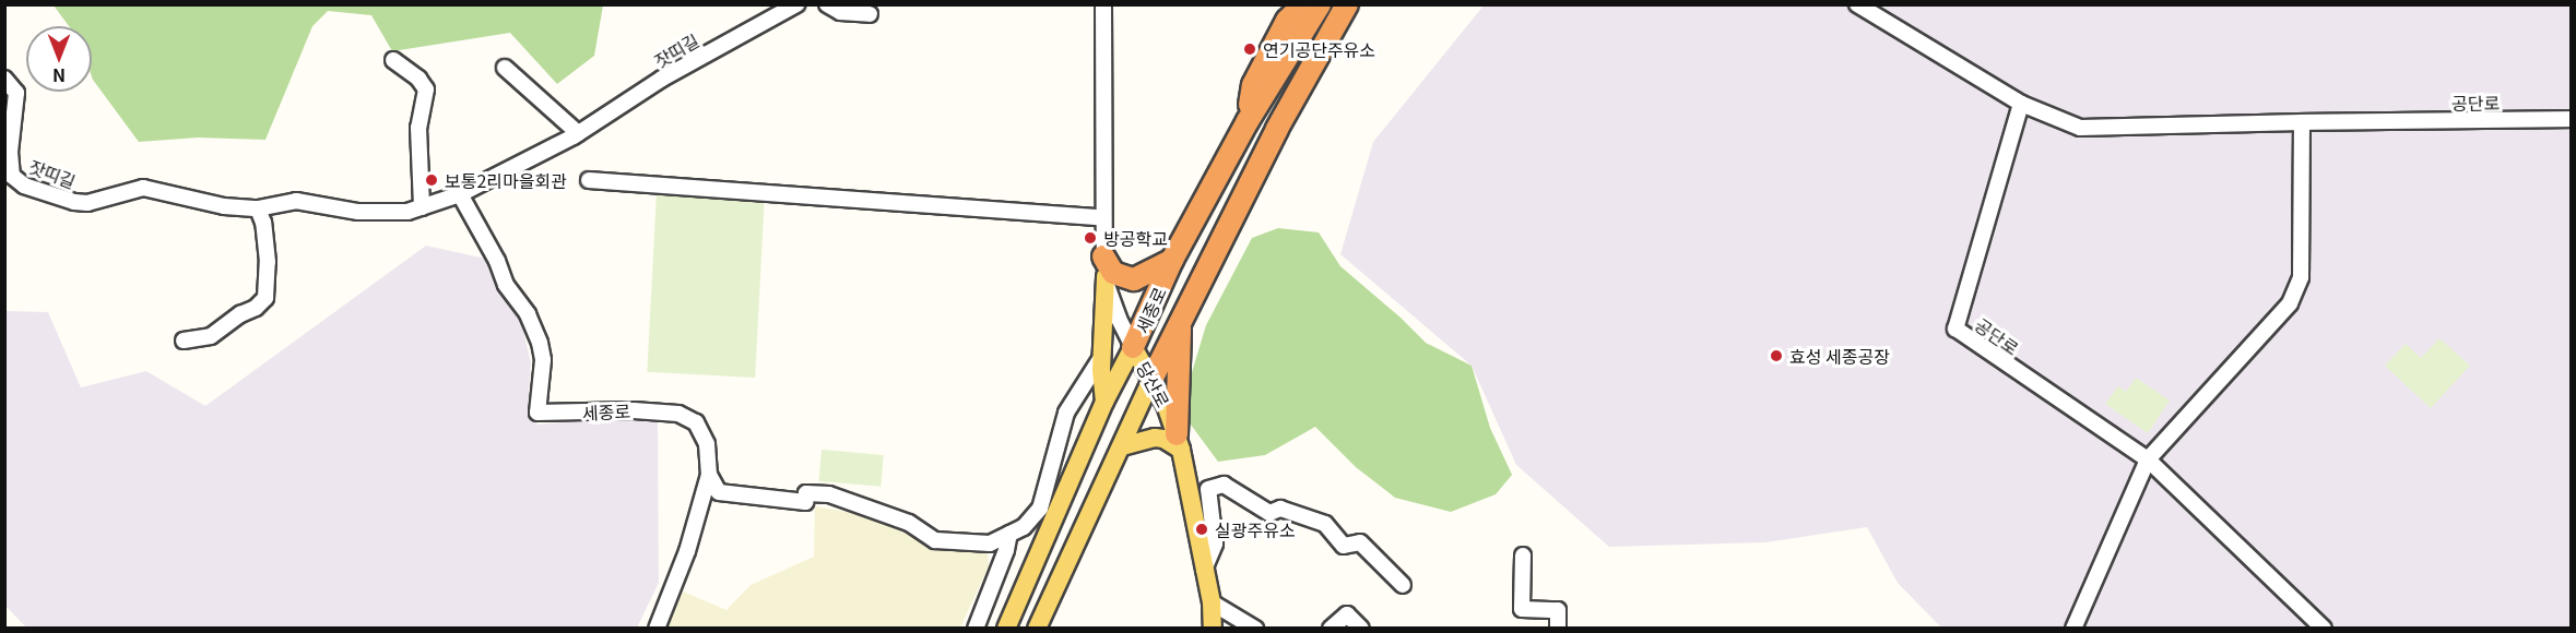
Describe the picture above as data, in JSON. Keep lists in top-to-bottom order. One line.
{"streets":{"highway":["세종로"],"main road":["당산로"],"street":["잣띠길","공단로"]},"crossings":[["잣띠길","세종로"],["세종로","당산로"]],"places":["연기공단주유소","보통2리마을회관","방공학교","효성 세종공장","실광주유소"],"north":"bottom"}
